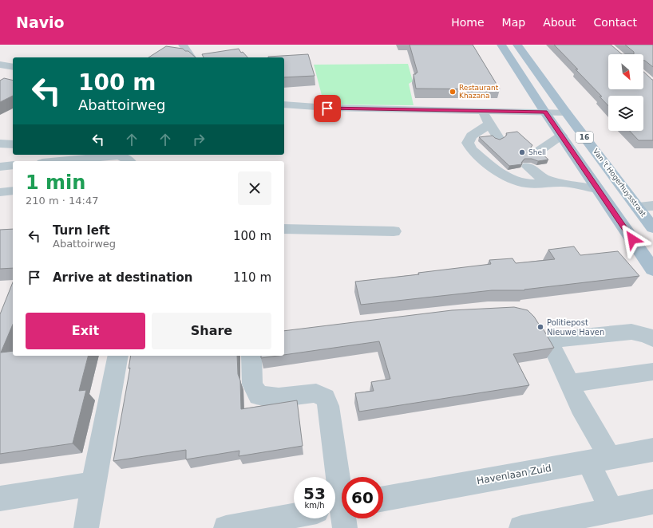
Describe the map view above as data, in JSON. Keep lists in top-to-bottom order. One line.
{"streets":{"main road":["16","Van 't Hogerhuysstraat"],"street":["Havenlaan Zuid"]},"places":["Restaurant Khazana","Shell","Politiepost Nieuwe Haven"],"north":"bottom right","page":{"header":"Navio","nav":["Home","Map","About","Contact"],"turn":["100 m","Abattoirweg"],"heading":["1 min","210 m · 14:47"],"list":[{"name":"Turn left","note":"Abattoirweg","value":"100 m"},{"name":"Arrive at destination","value":"110 m"}],"buttons":["Exit","Share"],"speed":"53 km/h","limit":"60"}}
